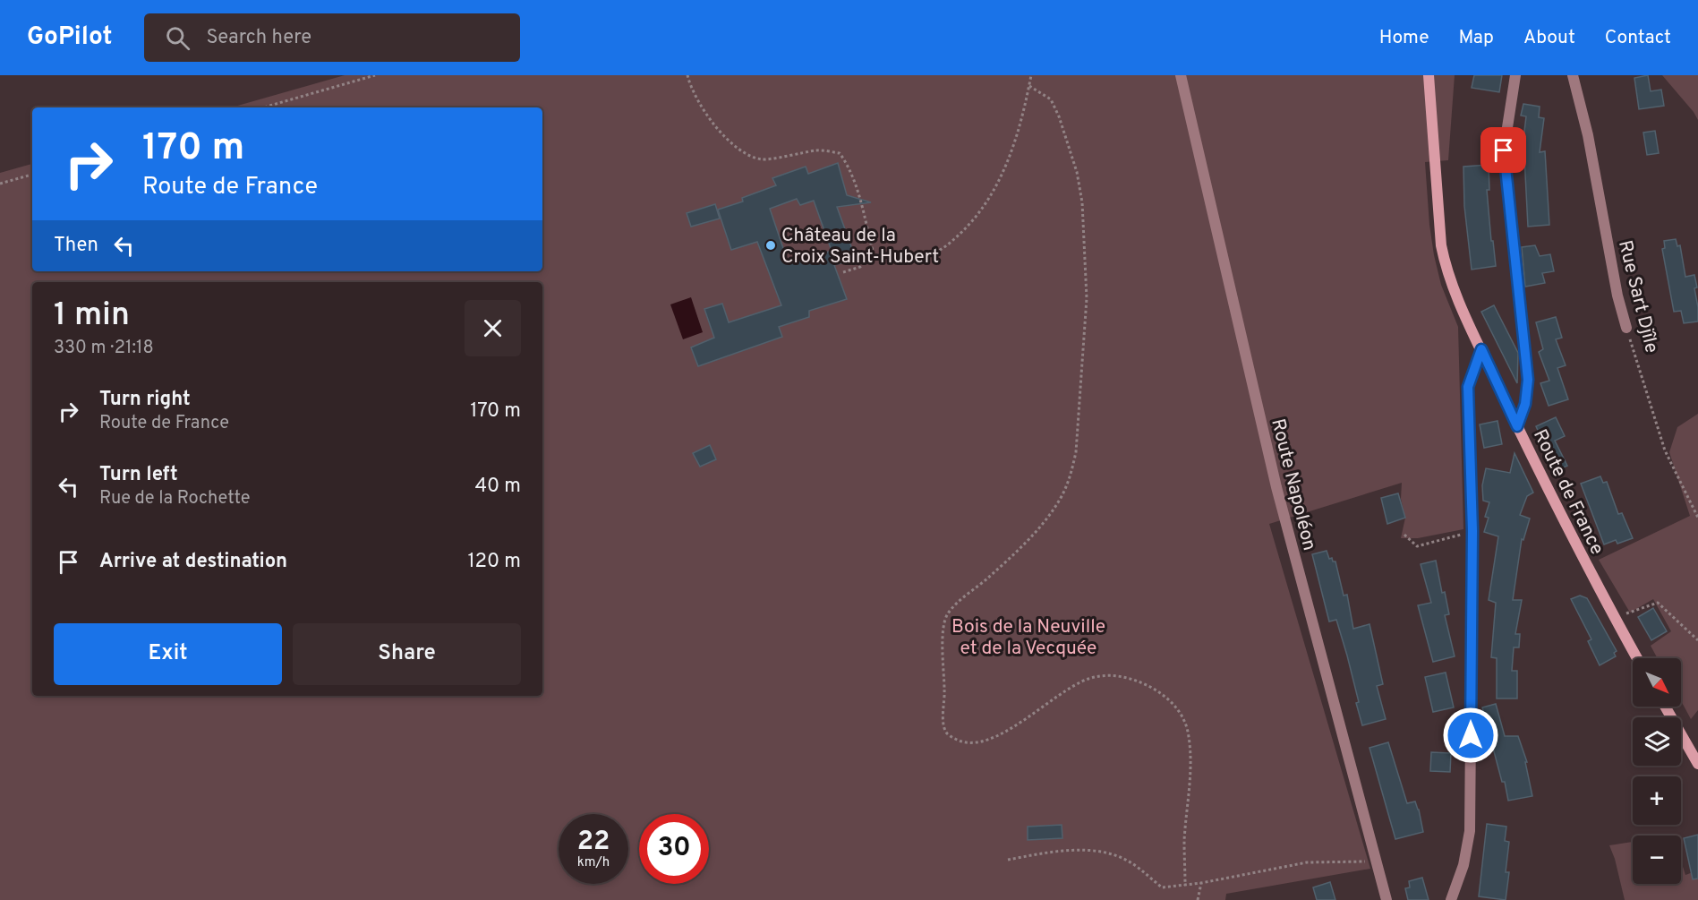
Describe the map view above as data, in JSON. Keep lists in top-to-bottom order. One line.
{"streets":{"main road":["Route de France"],"street":["Rue Sart Djîle","Route Napoléon"]},"parks":["Bois de la Neuville et de la Vecquée"],"places":["Château de la Croix Saint-Hubert"],"north":"bottom right","page":{"header":"GoPilot","search":"Search here","nav":["Home","Map","About","Contact"],"turn":["170 m","Route de France"],"then":"Then","heading":["1 min","330 m · 21:18"],"list":[{"name":"Turn right","note":"Route de France","value":"170 m"},{"name":"Turn left","note":"Rue de la Rochette","value":"40 m"},{"name":"Arrive at destination","value":"120 m"}],"buttons":["Exit","Share"],"map_buttons":["+","−"],"speed":"22 km/h","limit":"30"}}
